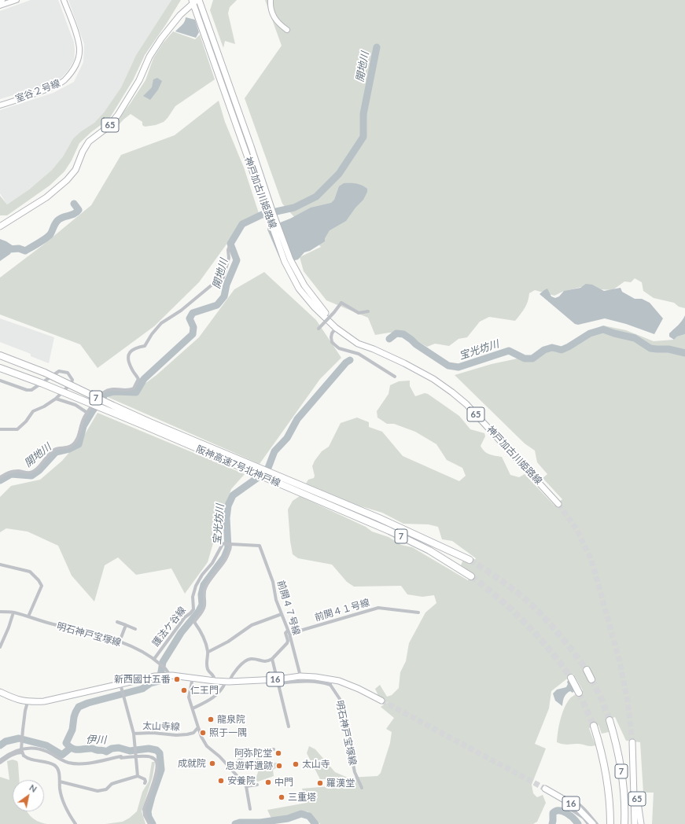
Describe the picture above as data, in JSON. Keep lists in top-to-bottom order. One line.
{"streets":{"highway":["7","阪神高速7号北神戸線"],"main road":["65","神戸加古川姫路線","16"],"street":["室谷２号線","前開４７号線","前開４１号線","護法ケ谷線","明石神戸宝塚線","太山寺線"]},"crossings":[["前開４７号線","前開４１号線"],["前開４７号線","16"],["護法ケ谷線","明石神戸宝塚線"],["明石神戸宝塚線","16"]],"water":["開地川","宝光坊川","伊川"],"places":["新西國廿五番","仁王門","龍泉院","照于一隅","阿弥陀堂","成就院","太山寺","息遊軒遺跡","安養院","中門","羅漢堂","三重塔"],"north":"top right"}
